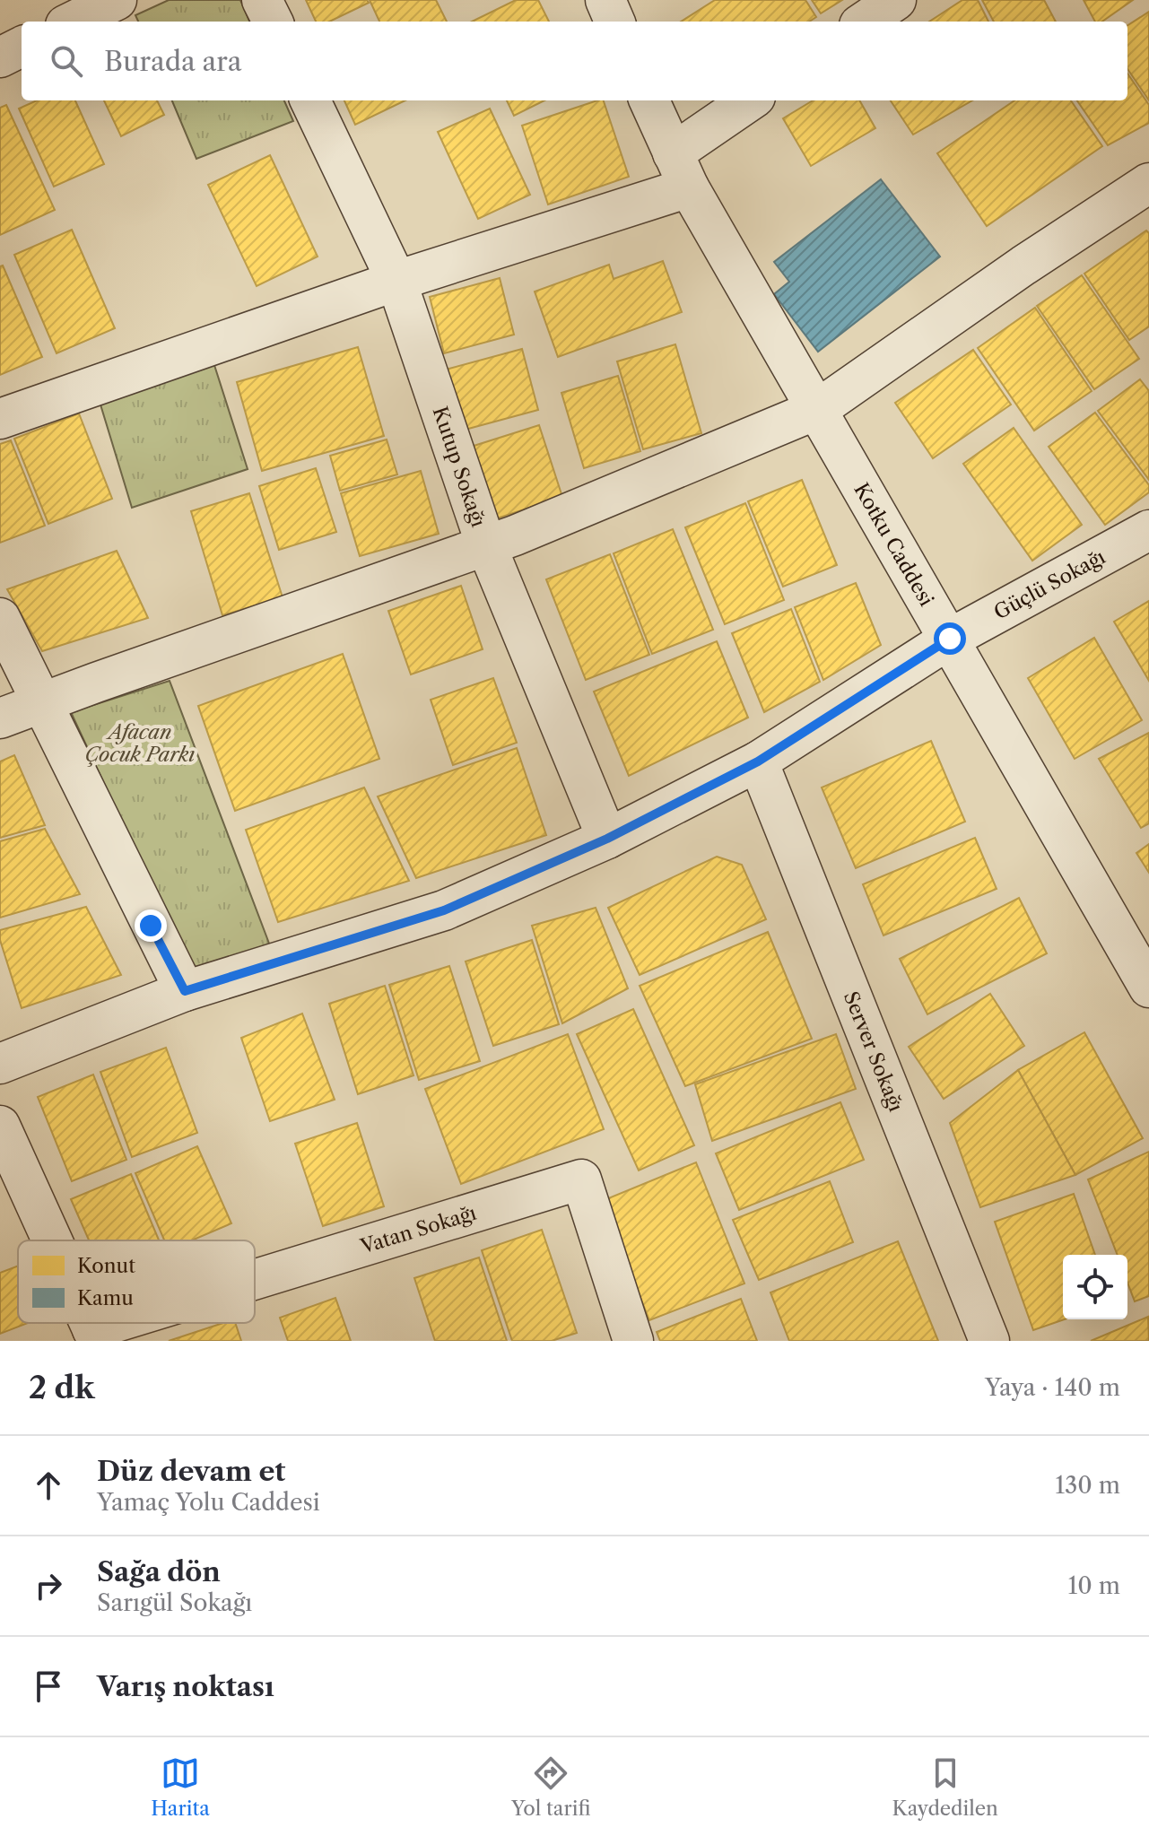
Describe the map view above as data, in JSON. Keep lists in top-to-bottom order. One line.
{"streets":{"street":["Kutup Sokağı","Kotku Caddesi","Güçlü Sokağı","Server Sokağı","Vatan Sokağı"]},"crossings":[["Kutup Sokağı","Güçlü Sokağı"],["Kotku Caddesi","Güçlü Sokağı"],["Güçlü Sokağı","Server Sokağı"]],"parks":["Afacan Çocuk Parkı"],"legend":["Konut","Kamu"],"page":{"search":"Burada ara","heading":["2 dk","Yaya · 140 m"],"list":[["Düz devam et","Yamaç Yolu Caddesi","130 m"],["Sağa dön","Sarıgül Sokağı","10 m"],"Varış noktası"],"nav":["Harita","Yol tarifi","Kaydedilen"]}}
